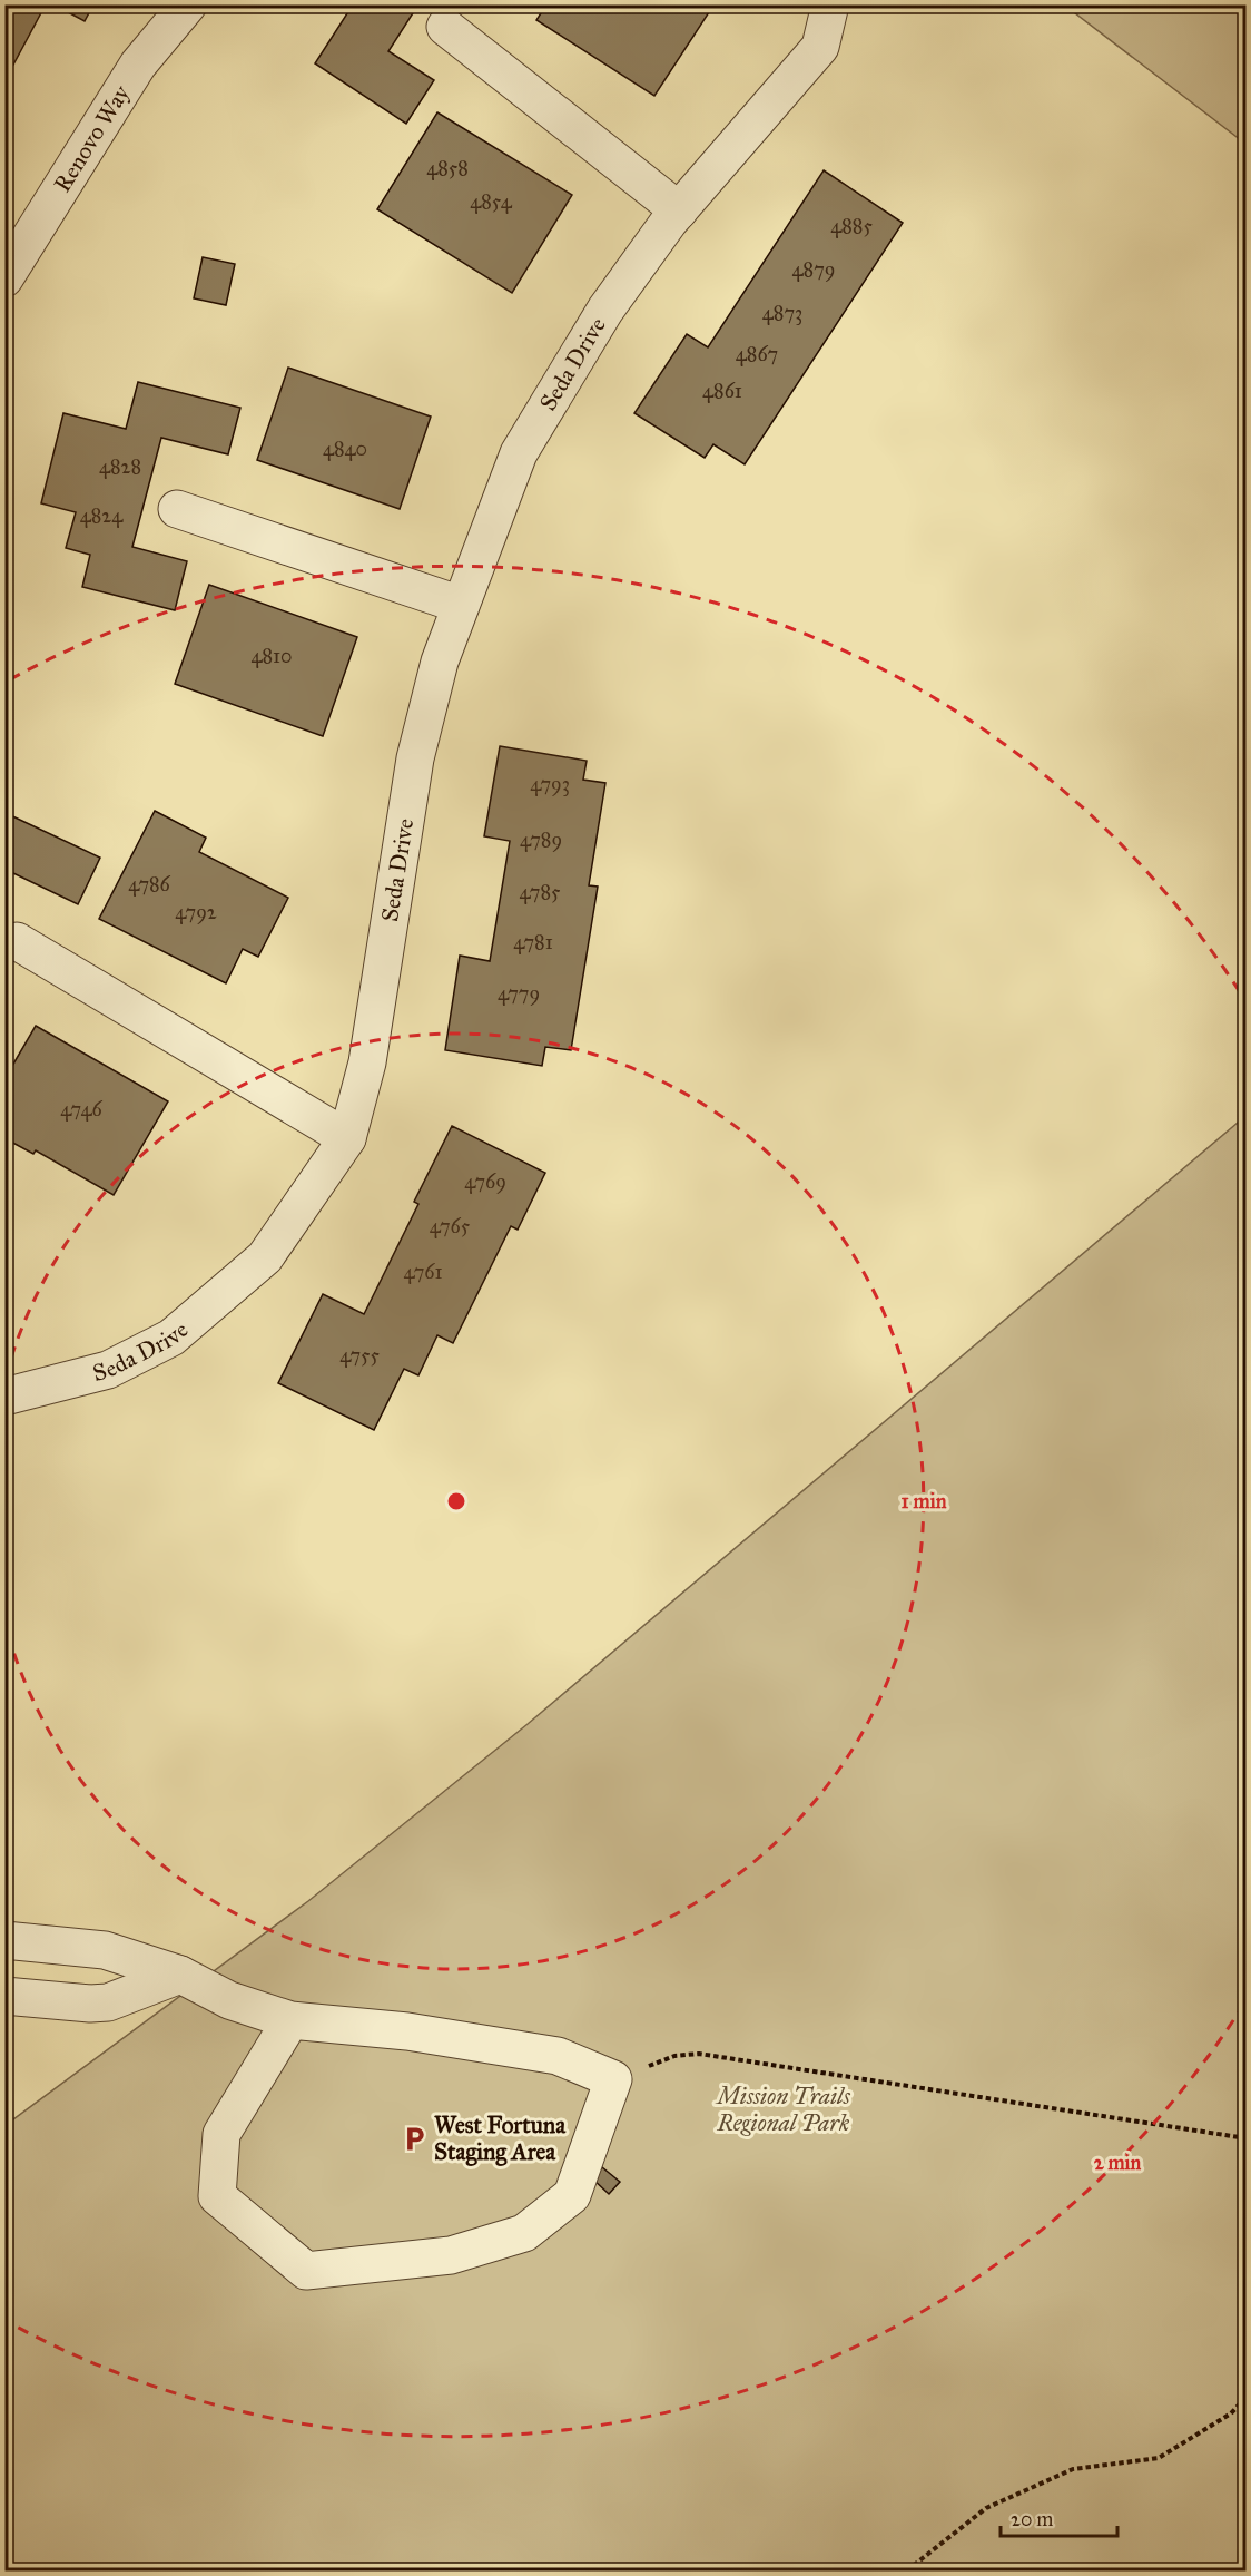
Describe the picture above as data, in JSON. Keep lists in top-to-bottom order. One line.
{"streets":{"street":["Renovo Way","Seda Drive"]},"parks":["Mission Trails Regional Park"],"places":{"parking":["West Fortuna Staging Area"]},"house_numbers":["4858","4854","4885","4879","4873","4867","4861","4840","4828","4824","4810","4793","4789","4786","4785","4792","4781","4779","4746","4769","4765","4761","4755"],"scale_bar":"20 m","rings":["1 min","2 min"]}
